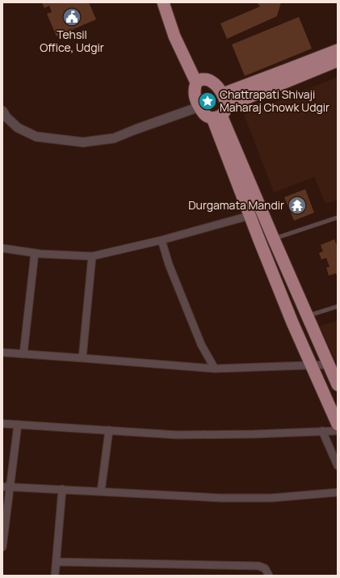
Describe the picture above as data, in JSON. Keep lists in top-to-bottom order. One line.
{"places":{"public building":["Tehsil Office, Udgir"],"place":["Chattrapati Shivaji Maharaj Chowk Udgir"],"temple":["Durgamata Mandir"]}}
